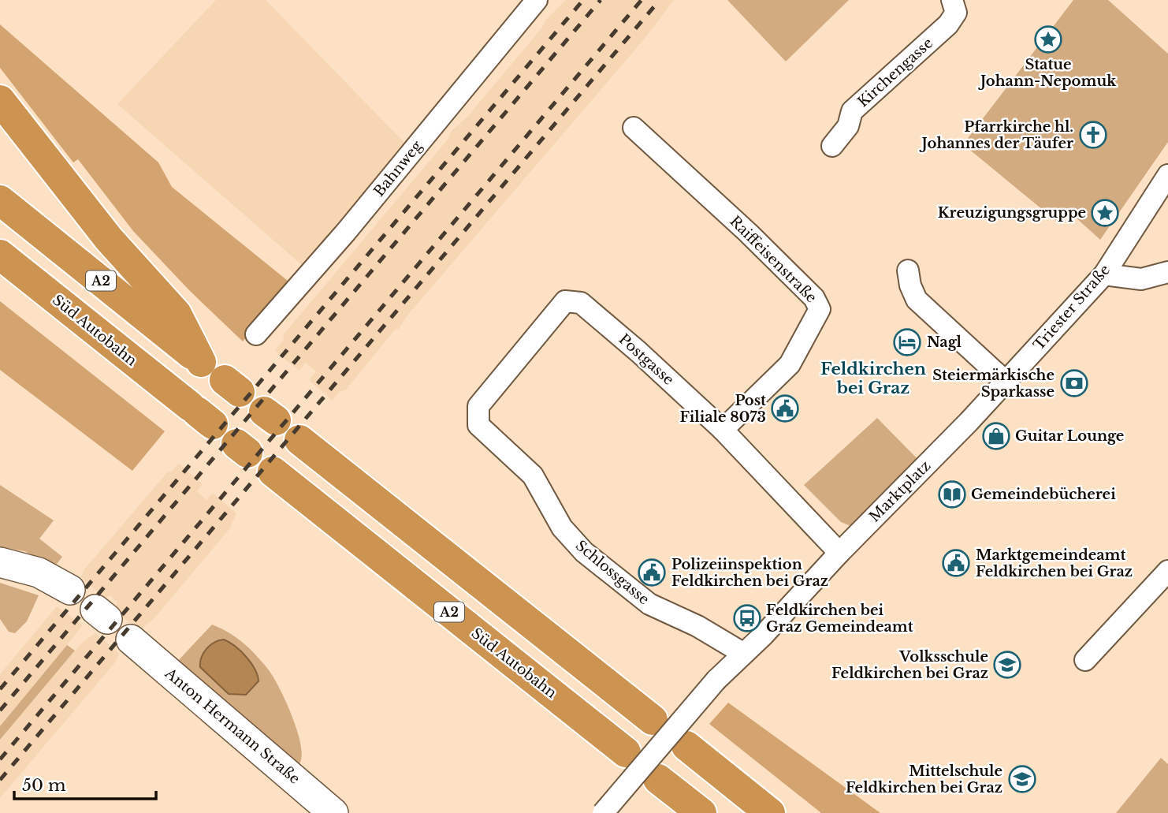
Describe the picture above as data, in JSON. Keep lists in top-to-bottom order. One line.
{"streets":{"highway":["A2","Süd Autobahn"],"main road":["Anton Hermann Straße"],"street":["Kirchengasse","Bahnweg","Raiffeisenstraße","Triester Straße","Postgasse","Marktplatz","Schlossgasse"]},"crossings":[["Raiffeisenstraße","Postgasse"],["Triester Straße","Marktplatz"],["Postgasse","Marktplatz"],["Postgasse","Schlossgasse"]],"districts":["Feldkirchen bei Graz"],"places":{"place":["Statue Johann-Nepomuk","Kreuzigungsgruppe"],"church":["Pfarrkirche hl. Johannes der Täufer"],"hotel":["Nagl"],"bank":["Steiermärkische Sparkasse"],"public building":["Post Filiale 8073","Marktgemeindeamt Feldkirchen bei Graz","Polizeiinspektion Feldkirchen bei Graz"],"shop":["Guitar Lounge"],"library":["Gemeindebücherei"],"bus stop":["Feldkirchen bei Graz Gemeindeamt"],"school or university":["Volksschule Feldkirchen bei Graz","Mittelschule Feldkirchen bei Graz"]},"scale_bar":"50 m"}
